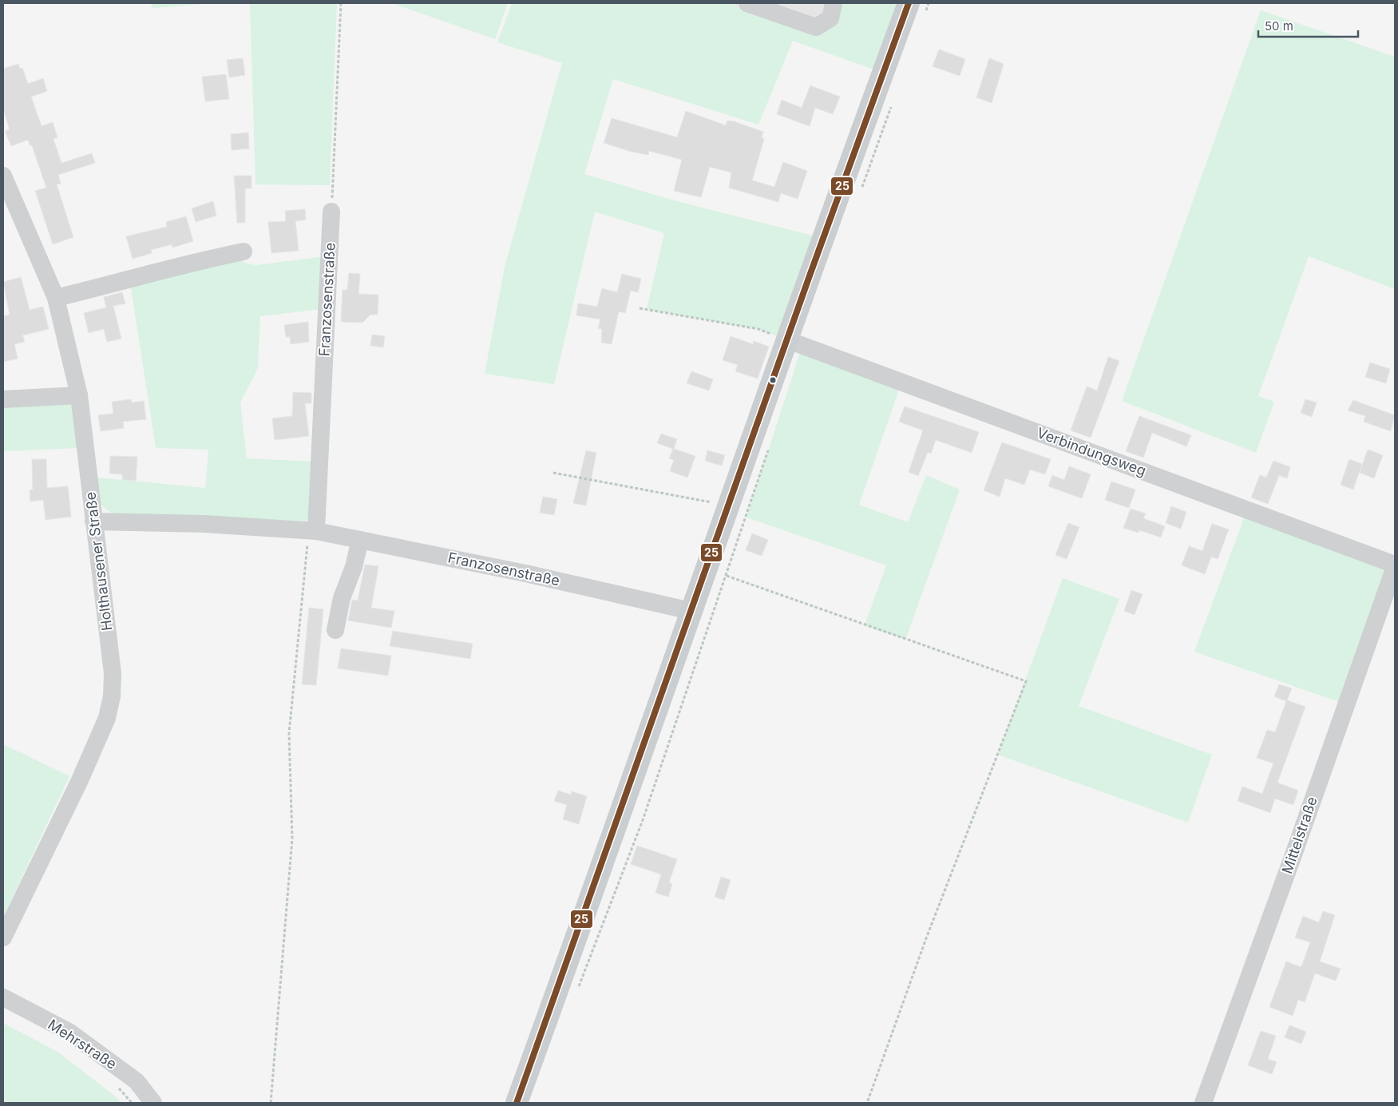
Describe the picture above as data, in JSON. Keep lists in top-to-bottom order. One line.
{"streets":{"street":["Franzosenstraße","Verbindungsweg","Holthausener Straße","Mittelstraße","Mehrstraße"]},"crossings":[["Franzosenstraße","Holthausener Straße"],["Verbindungsweg","Mittelstraße"]],"lines":["transit line 25"],"scale_bar":"50 m"}
